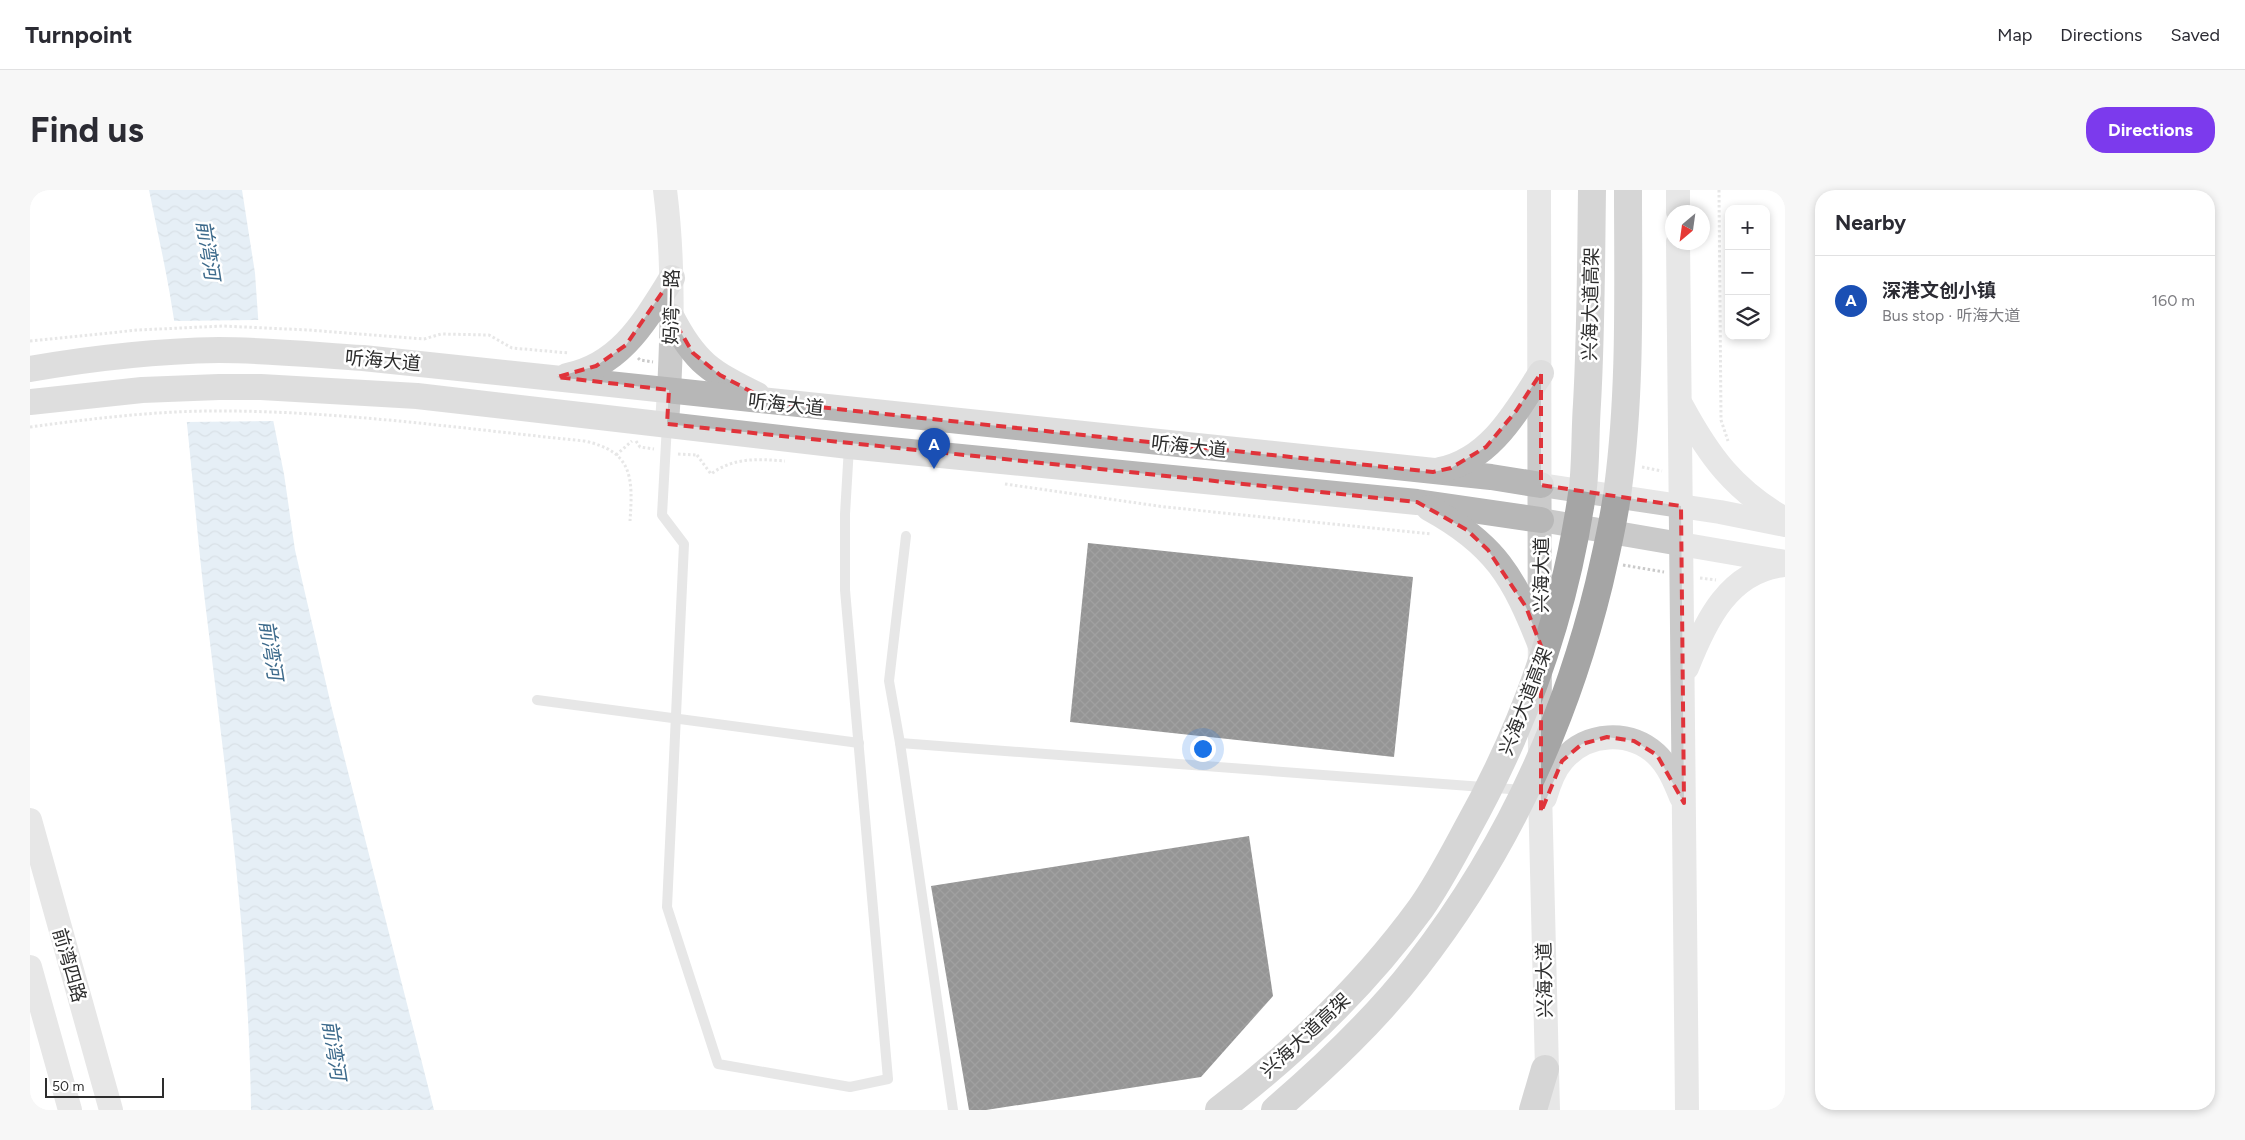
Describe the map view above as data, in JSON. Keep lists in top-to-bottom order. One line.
{"streets":{"main road":["兴海大道高架","听海大道"],"street":["妈湾一路","兴海大道","前湾四路"]},"crossings":[["妈湾一路","听海大道"],["听海大道","兴海大道"]],"water":["前湾河"],"scale_bar":"50 m","north":"bottom left","page":{"header":"Turnpoint","nav":["Map","Directions","Saved"],"buttons":"Directions","title":"Find us","heading":"Nearby","map_buttons":["+","−"],"list":[{"mark":"A","name":"深港文创小镇","note":"Bus stop · 听海大道","value":"160 m"}],"pins":"A","scale":"50 m"}}
